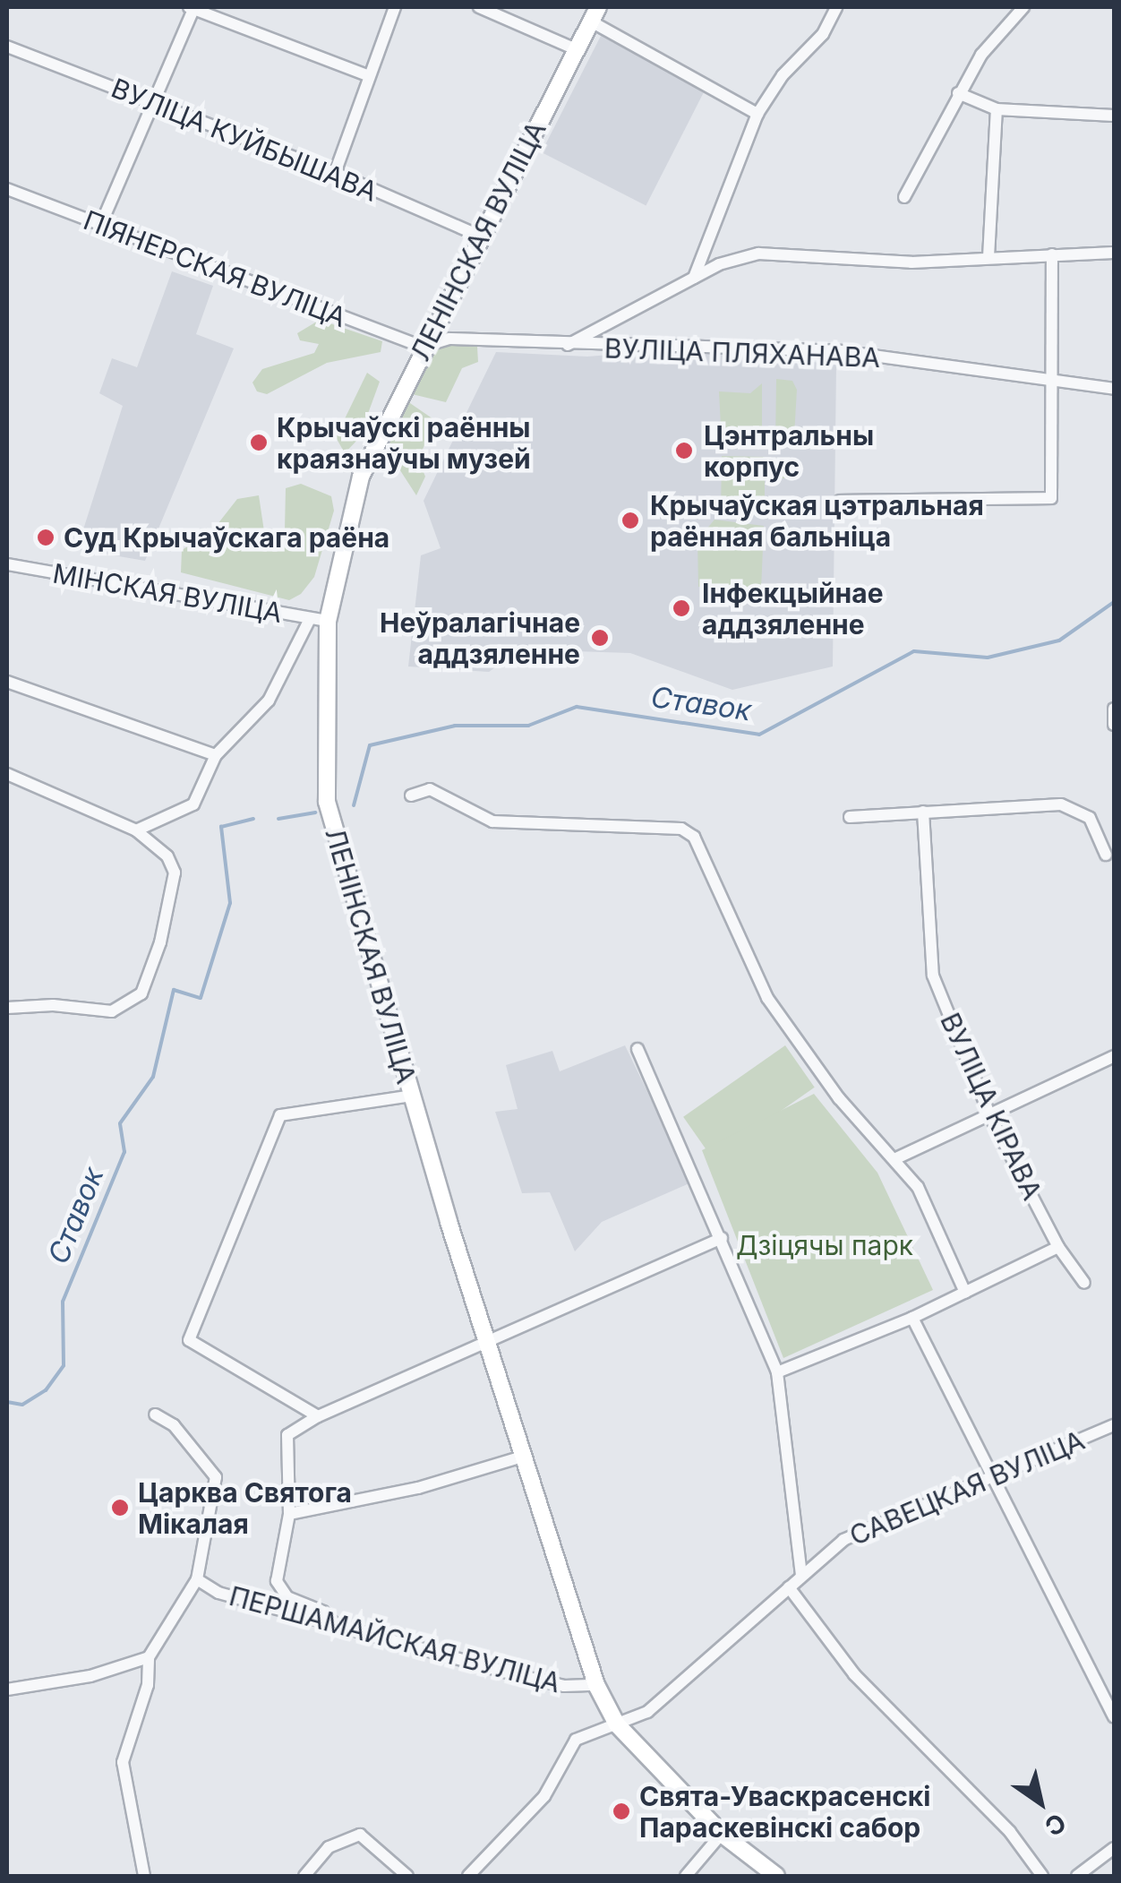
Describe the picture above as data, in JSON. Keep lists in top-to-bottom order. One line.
{"streets":{"main road":["ЛЕНІНСКАЯ ВУЛІЦА"],"street":["ВУЛІЦА КУЙБЫШАВА","ПІЯНЕРСКАЯ ВУЛІЦА","ВУЛІЦА ПЛЯХАНАВА","МІНСКАЯ ВУЛІЦА","ВУЛІЦА КІРАВА","САВЕЦКАЯ ВУЛІЦА","ПЕРШАМАЙСКАЯ ВУЛІЦА"]},"crossings":[["ВУЛІЦА КУЙБЫШАВА","ЛЕНІНСКАЯ ВУЛІЦА"],["ЛЕНІНСКАЯ ВУЛІЦА","ПІЯНЕРСКАЯ ВУЛІЦА"],["ЛЕНІНСКАЯ ВУЛІЦА","ВУЛІЦА ПЛЯХАНАВА"],["ЛЕНІНСКАЯ ВУЛІЦА","МІНСКАЯ ВУЛІЦА"],["ЛЕНІНСКАЯ ВУЛІЦА","САВЕЦКАЯ ВУЛІЦА"],["ЛЕНІНСКАЯ ВУЛІЦА","ПЕРШАМАЙСКАЯ ВУЛІЦА"],["ПІЯНЕРСКАЯ ВУЛІЦА","ВУЛІЦА ПЛЯХАНАВА"]],"water":["Ставок"],"parks":["Дзіцячы парк"],"places":["Крычаўскі раённы краязнаўчы музей","Цэнтральны корпус","Крычаўская цэтральная раённая бальніца","Суд Крычаўскага раёна","Інфекцыйнае аддзяленне","Неўралагічнае аддзяленне","Царква Святога Мікалая","Свята-Уваскрасенскі Параскевінскі сабор"],"north":"bottom right"}
